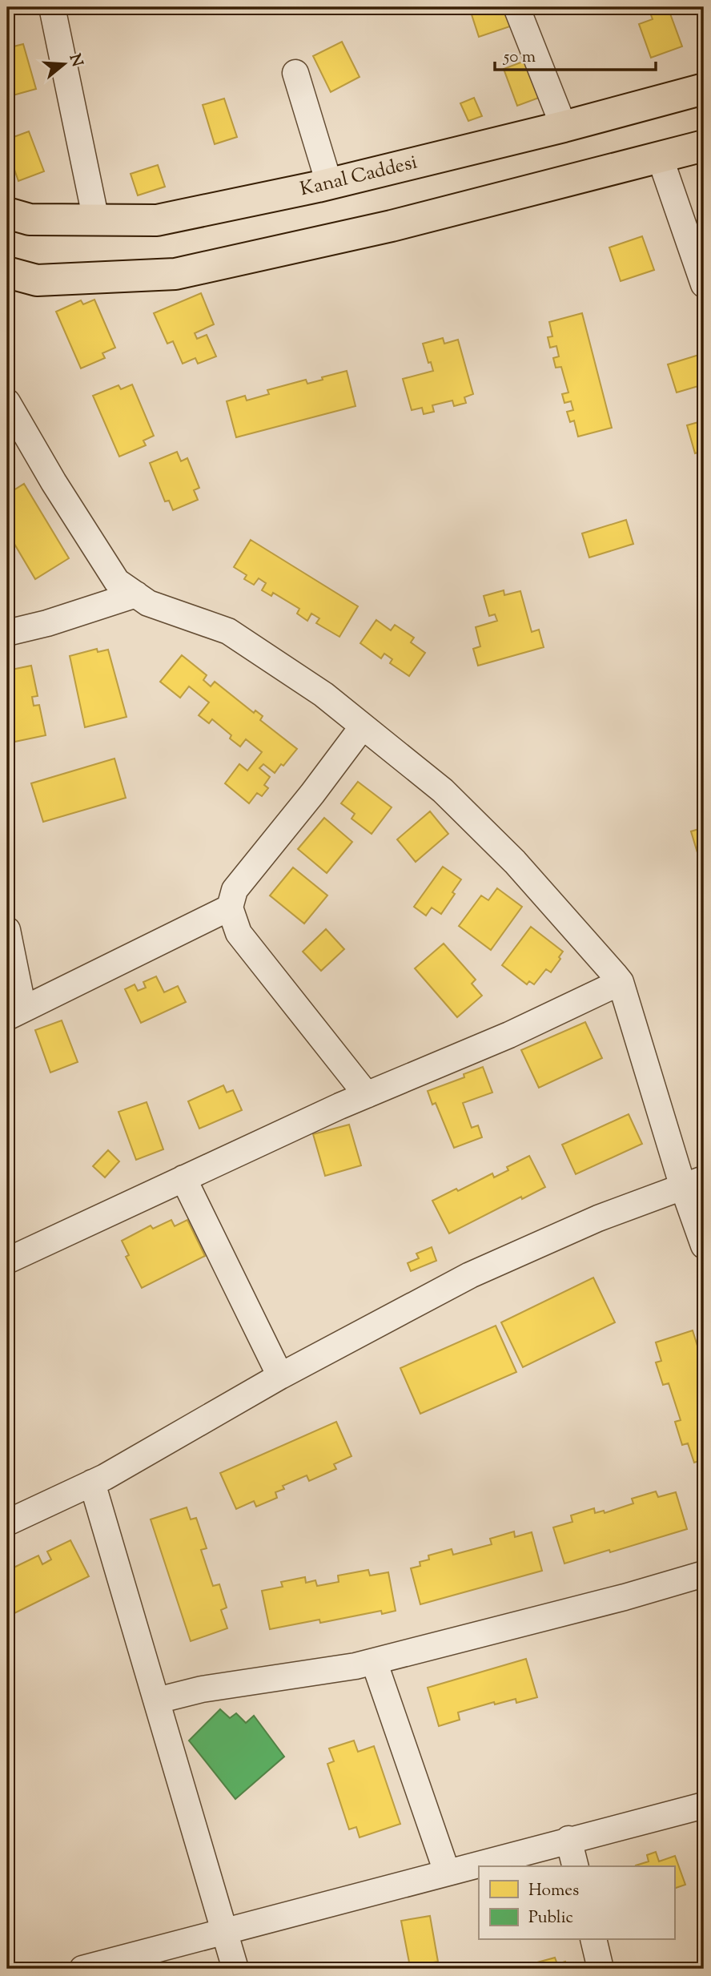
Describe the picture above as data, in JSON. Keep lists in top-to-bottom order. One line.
{"streets":{"main road":["Kanal Caddesi"]},"legend":["Homes","Public"],"scale_bar":"50 m","north":"right"}
